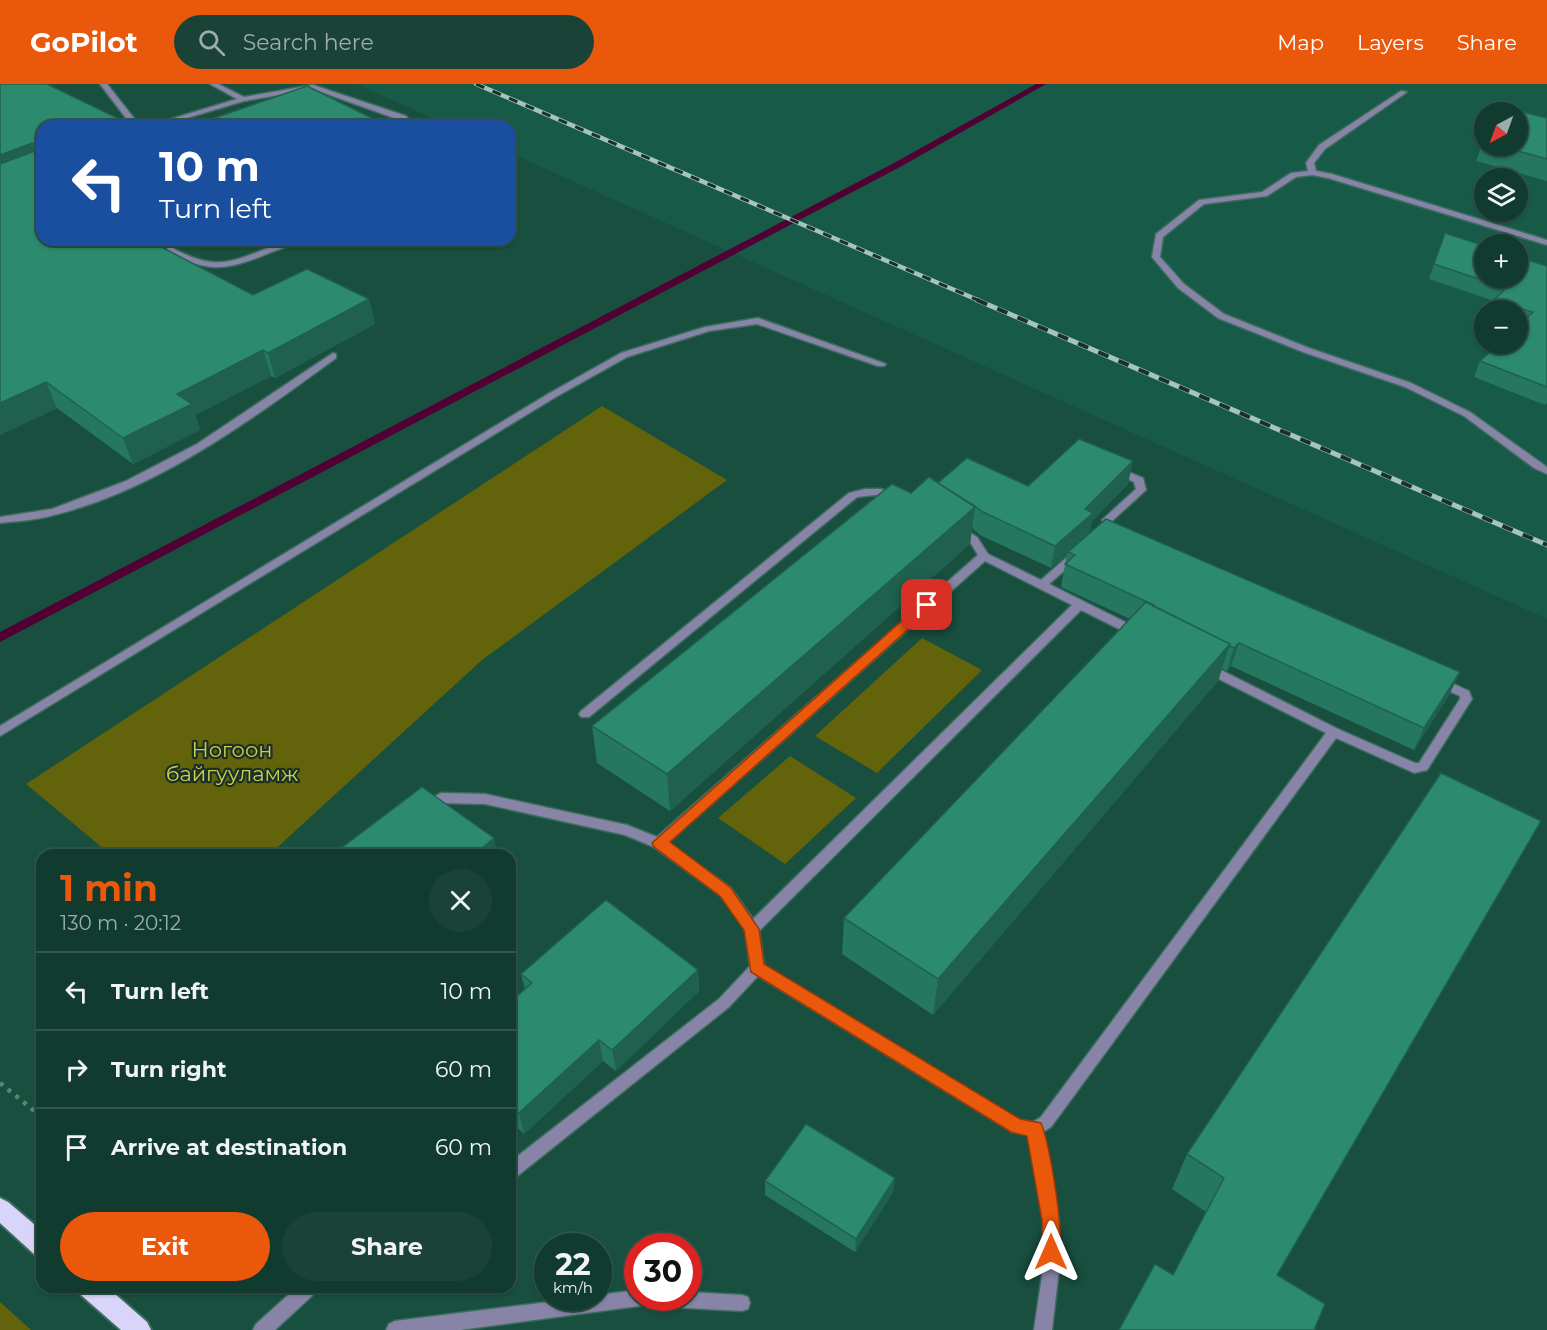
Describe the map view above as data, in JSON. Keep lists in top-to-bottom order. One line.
{"parks":["Ногоон байгууламж"],"north":"bottom left","page":{"header":"GoPilot","search":"Search here","nav":["Map","Layers","Share"],"map_buttons":["+","−"],"turn":["10 m","Turn left"],"heading":["1 min","130 m · 20:12"],"list":[{"name":"Turn left","value":"10 m"},{"name":"Turn right","value":"60 m"},{"name":"Arrive at destination","value":"60 m"}],"buttons":["Exit","Share"],"speed":"22 km/h","limit":"30"}}
